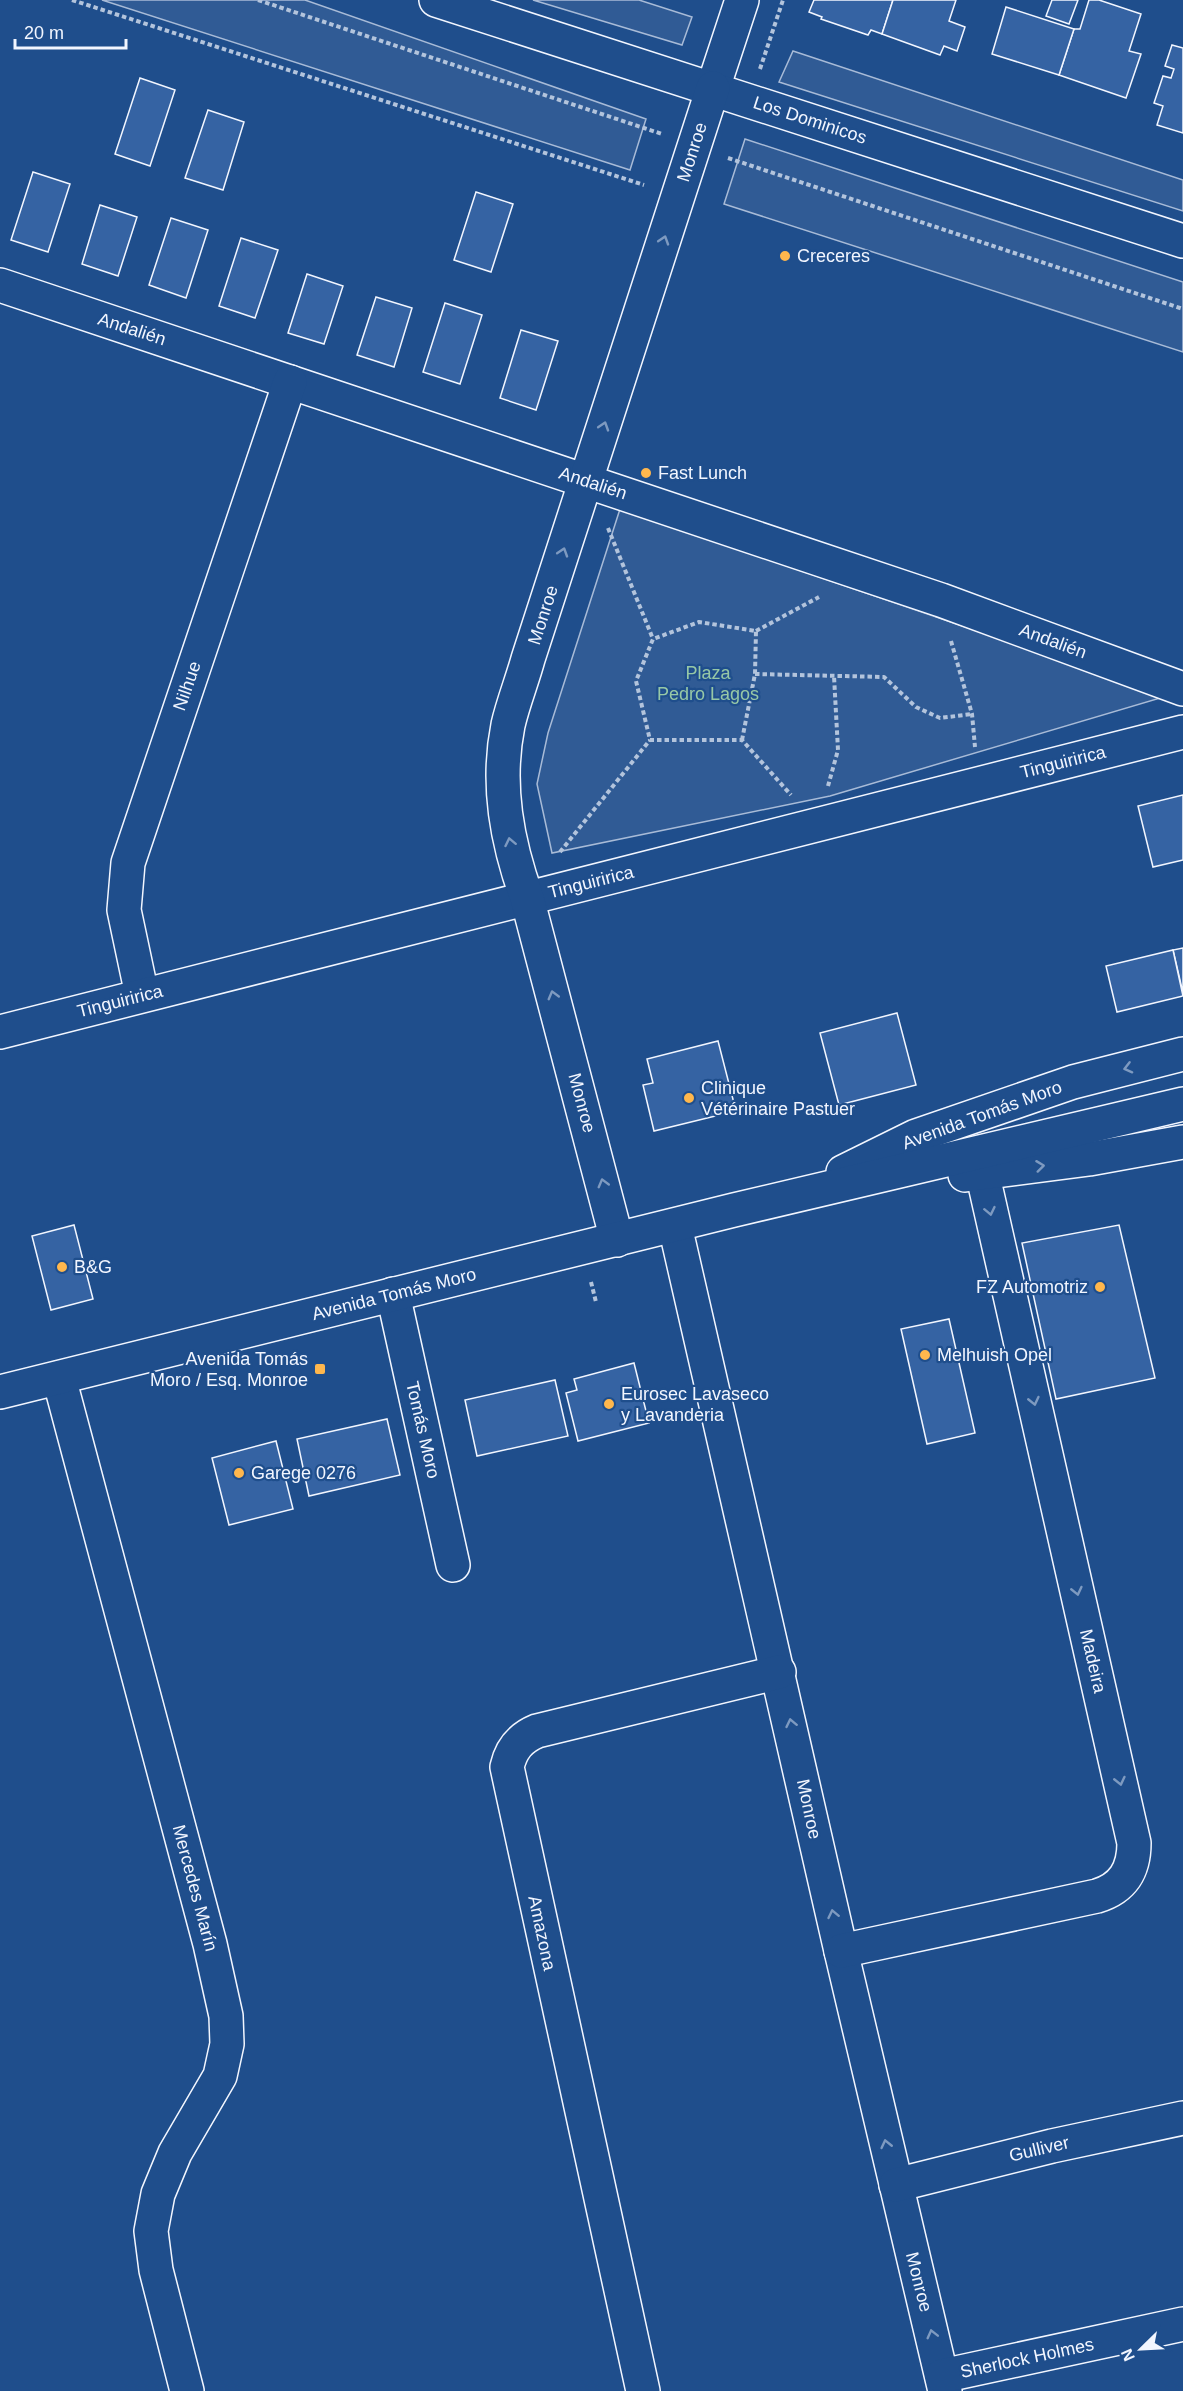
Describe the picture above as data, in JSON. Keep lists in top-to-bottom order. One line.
{"streets":{"street":["Los Dominicos","Monroe","Andalién","Nilhue","Tinguiririca","Avenida Tomás Moro","Tomás Moro","Madeira","Mercedes Marín","Amazona","Gulliver","Sherlock Holmes"]},"crossings":[["Los Dominicos","Monroe"],["Monroe","Andalién"],["Monroe","Tinguiririca"],["Monroe","Avenida Tomás Moro"],["Monroe","Madeira"],["Monroe","Amazona"],["Monroe","Gulliver"],["Monroe","Sherlock Holmes"],["Andalién","Nilhue"],["Nilhue","Tinguiririca"],["Avenida Tomás Moro","Tomás Moro"],["Avenida Tomás Moro","Madeira"],["Avenida Tomás Moro","Mercedes Marín"]],"one_way":["Monroe"],"parks":["Plaza Pedro Lagos"],"places":{"other":["Creceres","Fast Lunch","Clinique Vétérinaire Pastuer","B&G","FZ Automotriz","Melhuish Opel","Eurosec Lavaseco y Lavanderia","Garege 0276"],"transit":["Avenida Tomás Moro / Esq. Monroe"]},"scale_bar":"20 m","north":"bottom left"}
